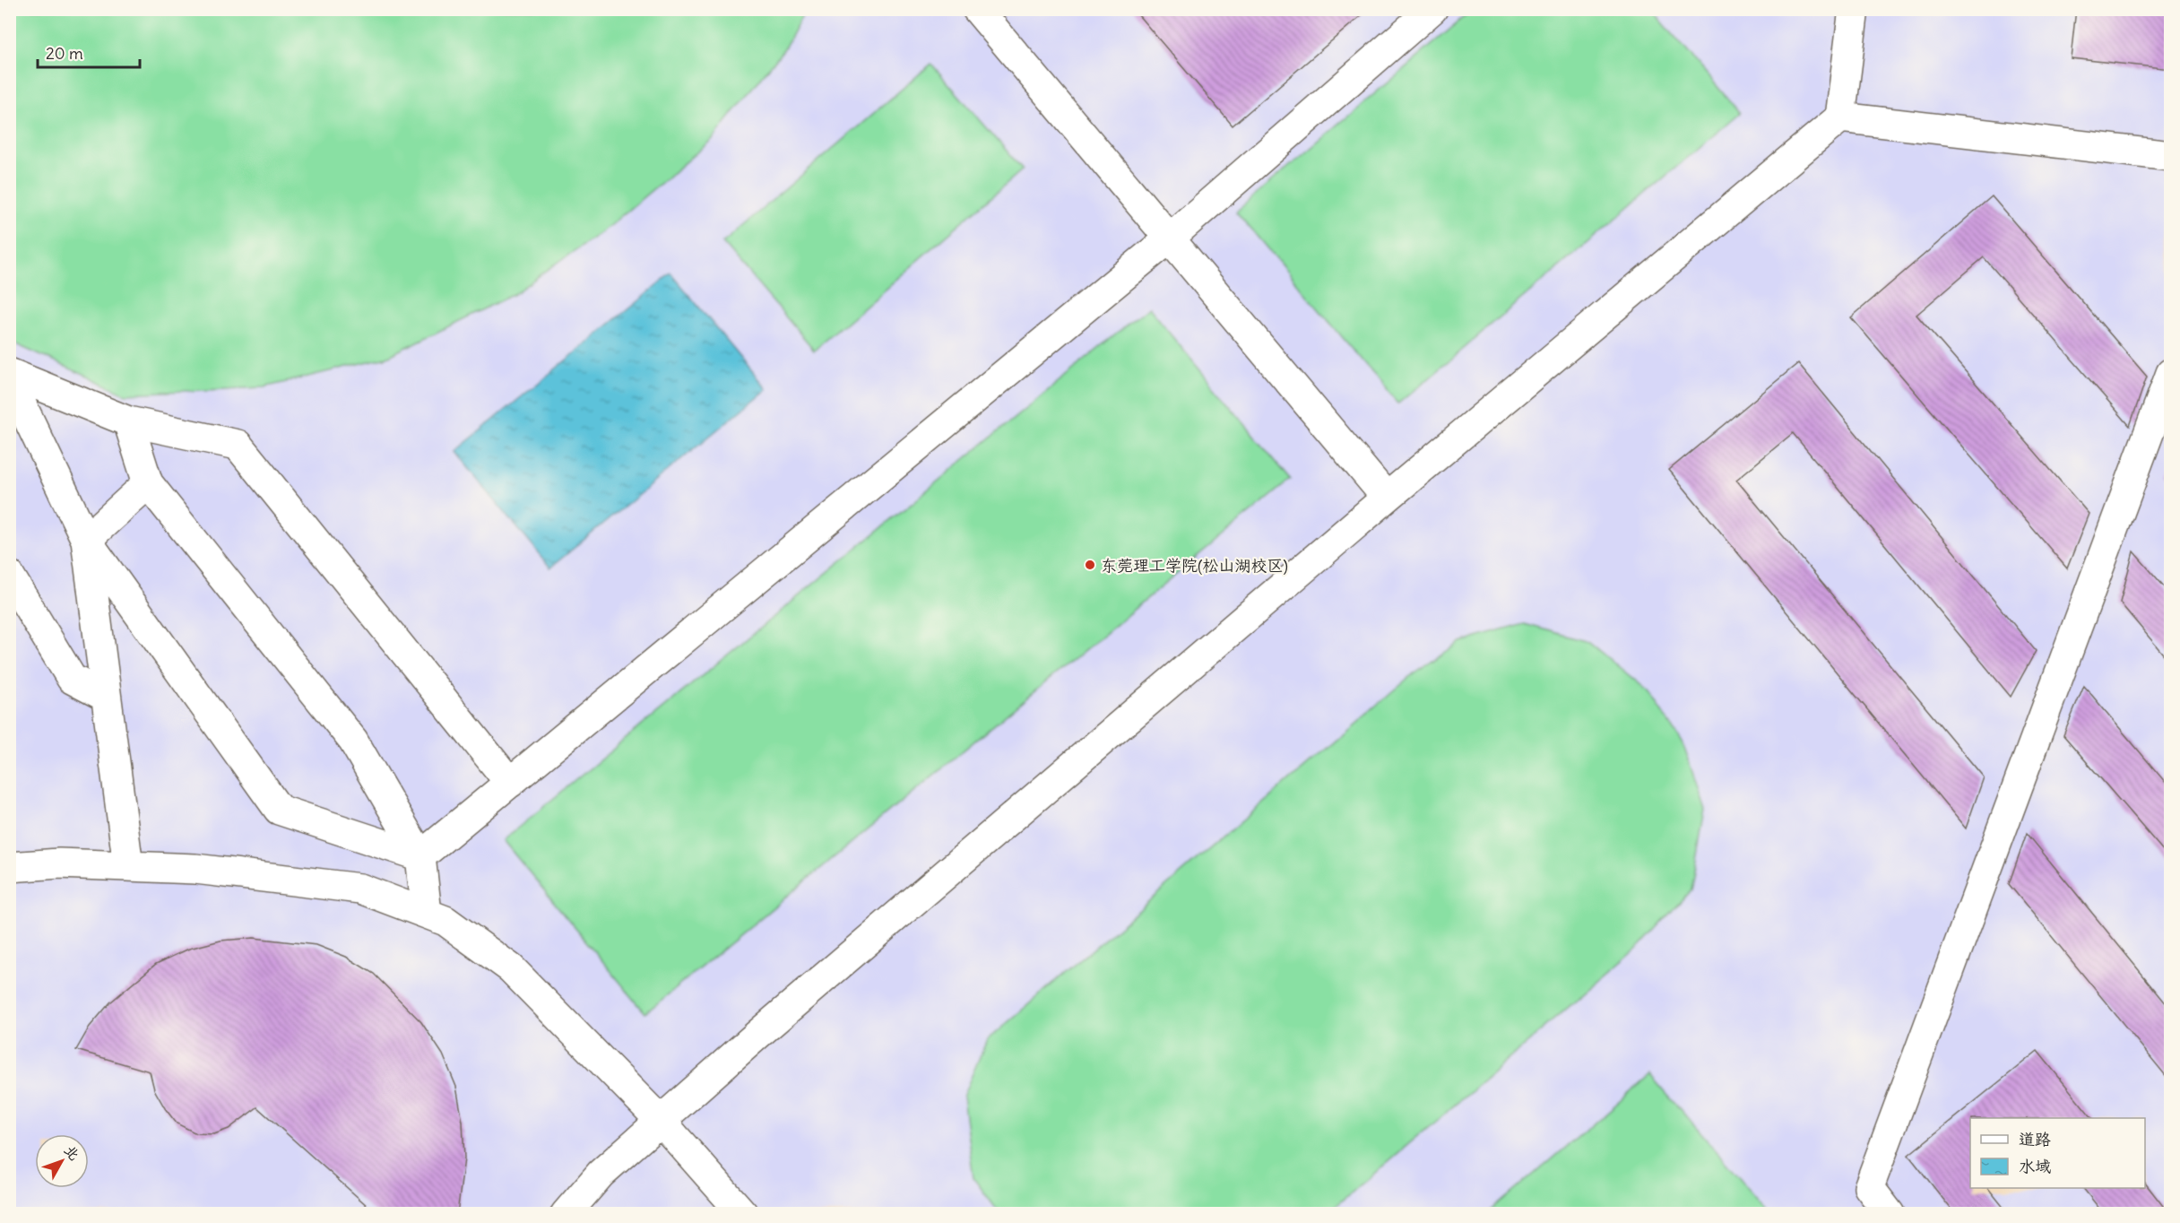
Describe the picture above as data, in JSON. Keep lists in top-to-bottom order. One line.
{"places":["东莞理工学院(松山湖校区)"],"legend":["道路","水域"],"scale_bar":"20 m","north":"top right"}
